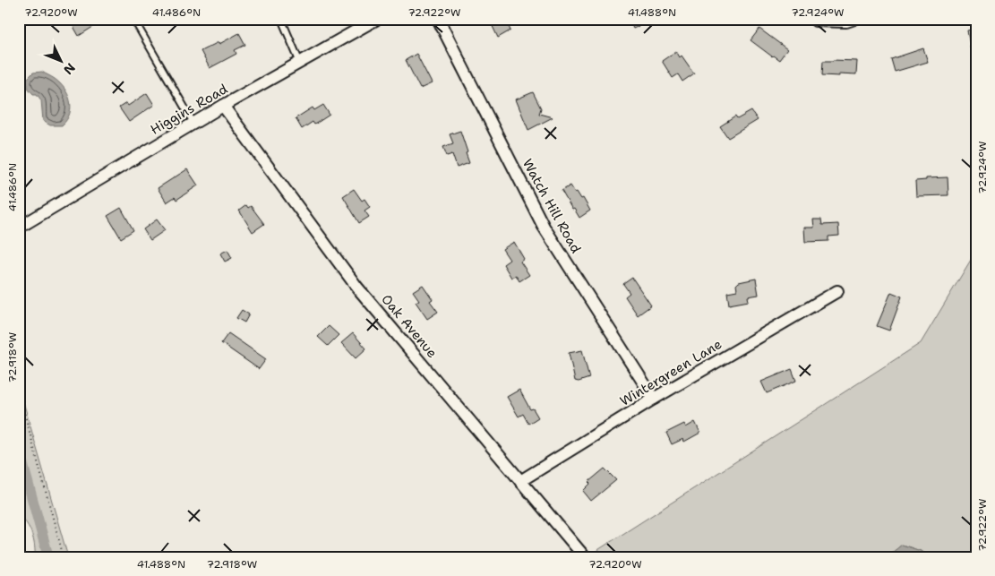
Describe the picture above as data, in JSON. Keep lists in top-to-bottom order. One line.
{"streets":{"street":["Higgins Road","Watch Hill Road","Oak Avenue","Wintergreen Lane"]},"crossings":[["Higgins Road","Oak Avenue"],["Watch Hill Road","Wintergreen Lane"],["Oak Avenue","Wintergreen Lane"]],"north":"bottom right","coordinates":["72.920°W","41.486°N","72.922°W","41.488°N","72.924°W","72.918°W"]}
